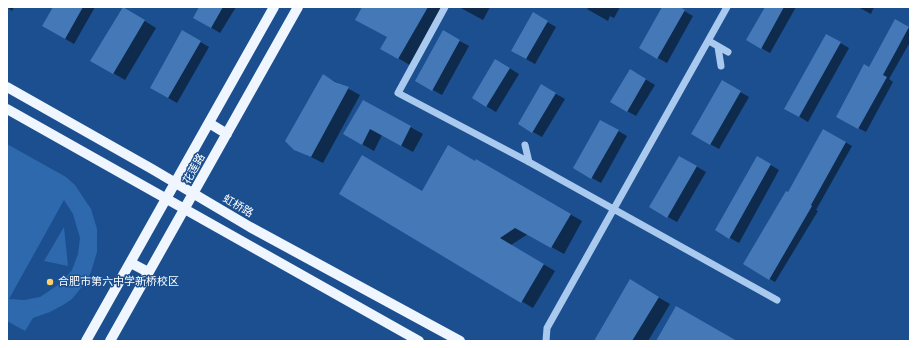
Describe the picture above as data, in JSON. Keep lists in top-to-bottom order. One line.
{"streets":{"main road":["花莲路","虹桥路"]},"crossings":[["花莲路","虹桥路"]],"places":["合肥市第六中学新桥校区"]}
